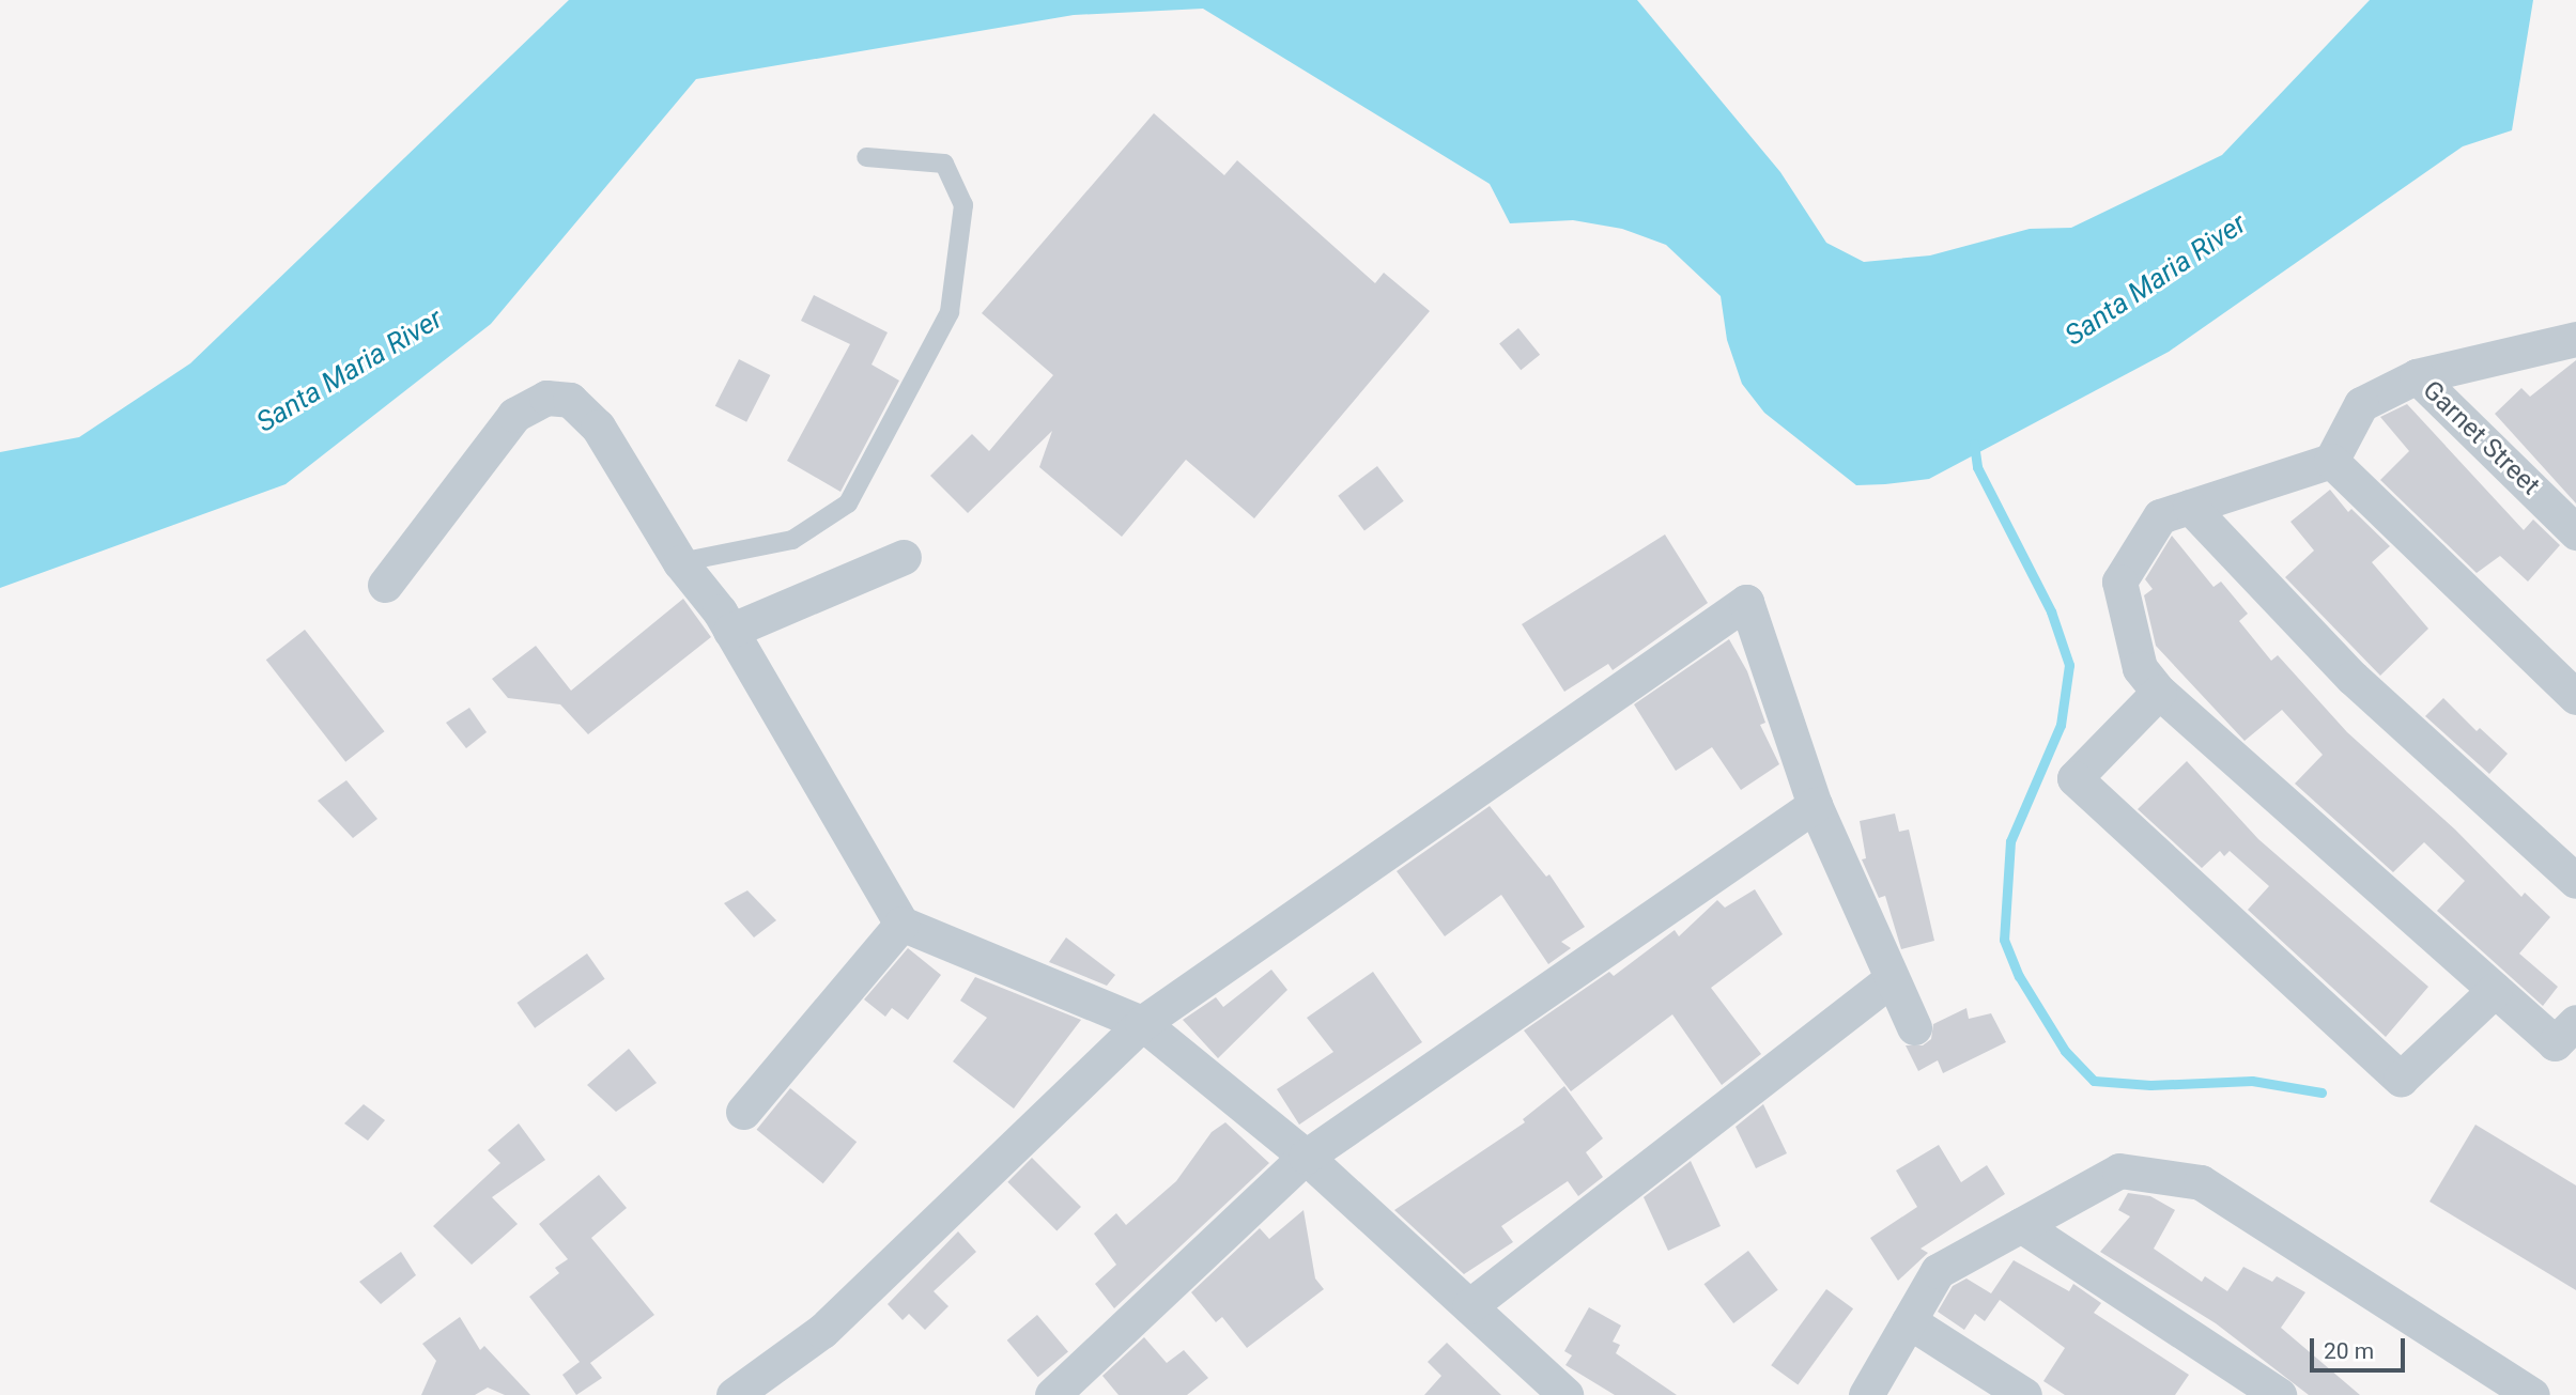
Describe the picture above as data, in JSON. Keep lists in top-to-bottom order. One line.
{"streets":{"street":["Garnet Street"]},"water":["Santa Maria River"],"scale_bar":"20 m"}
